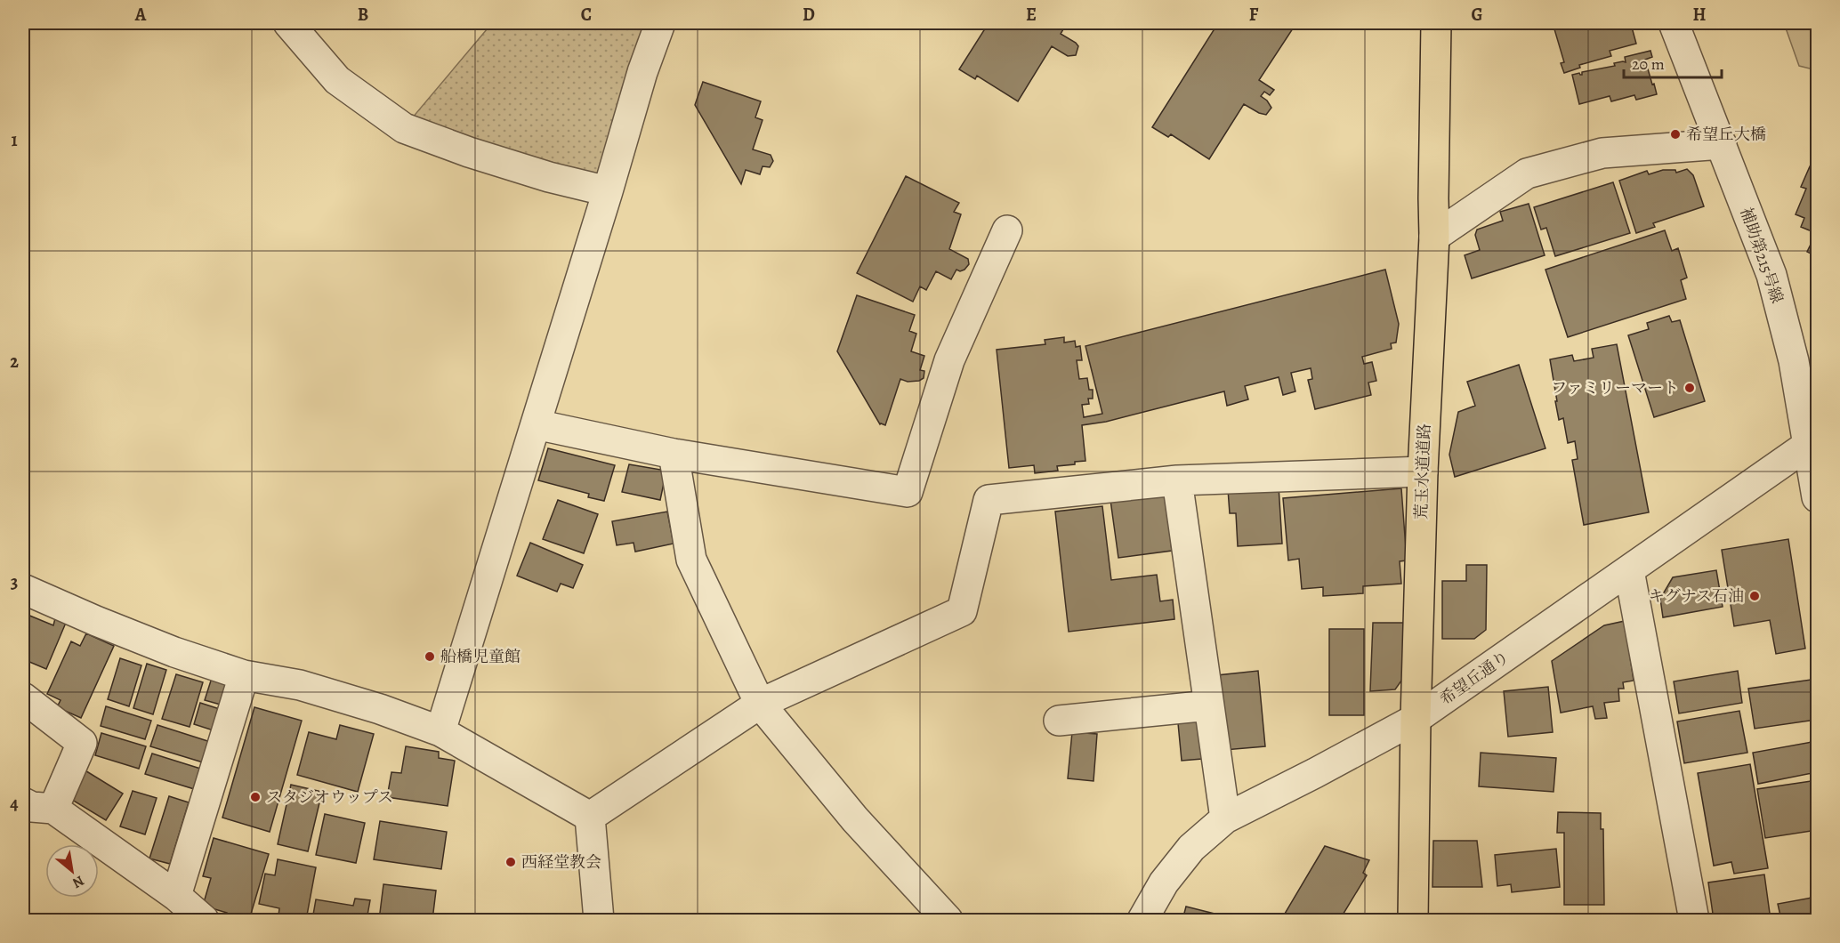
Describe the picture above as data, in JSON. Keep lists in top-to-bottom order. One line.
{"streets":{"main road":["荒玉水道道路"],"street":["補助第215号線","希望丘通り"]},"crossings":[["補助第215号線","希望丘通り"],["荒玉水道道路","希望丘通り"]],"places":["希望丘大橋","ファミリーマート","キグナス石油","船橋児童館","スタジオウップス","西経堂教会"],"scale_bar":"20 m","north":"bottom right","grid":{"columns":["A","B","C","D","E","F","G","H"],"rows":["1","2","3","4"]}}
